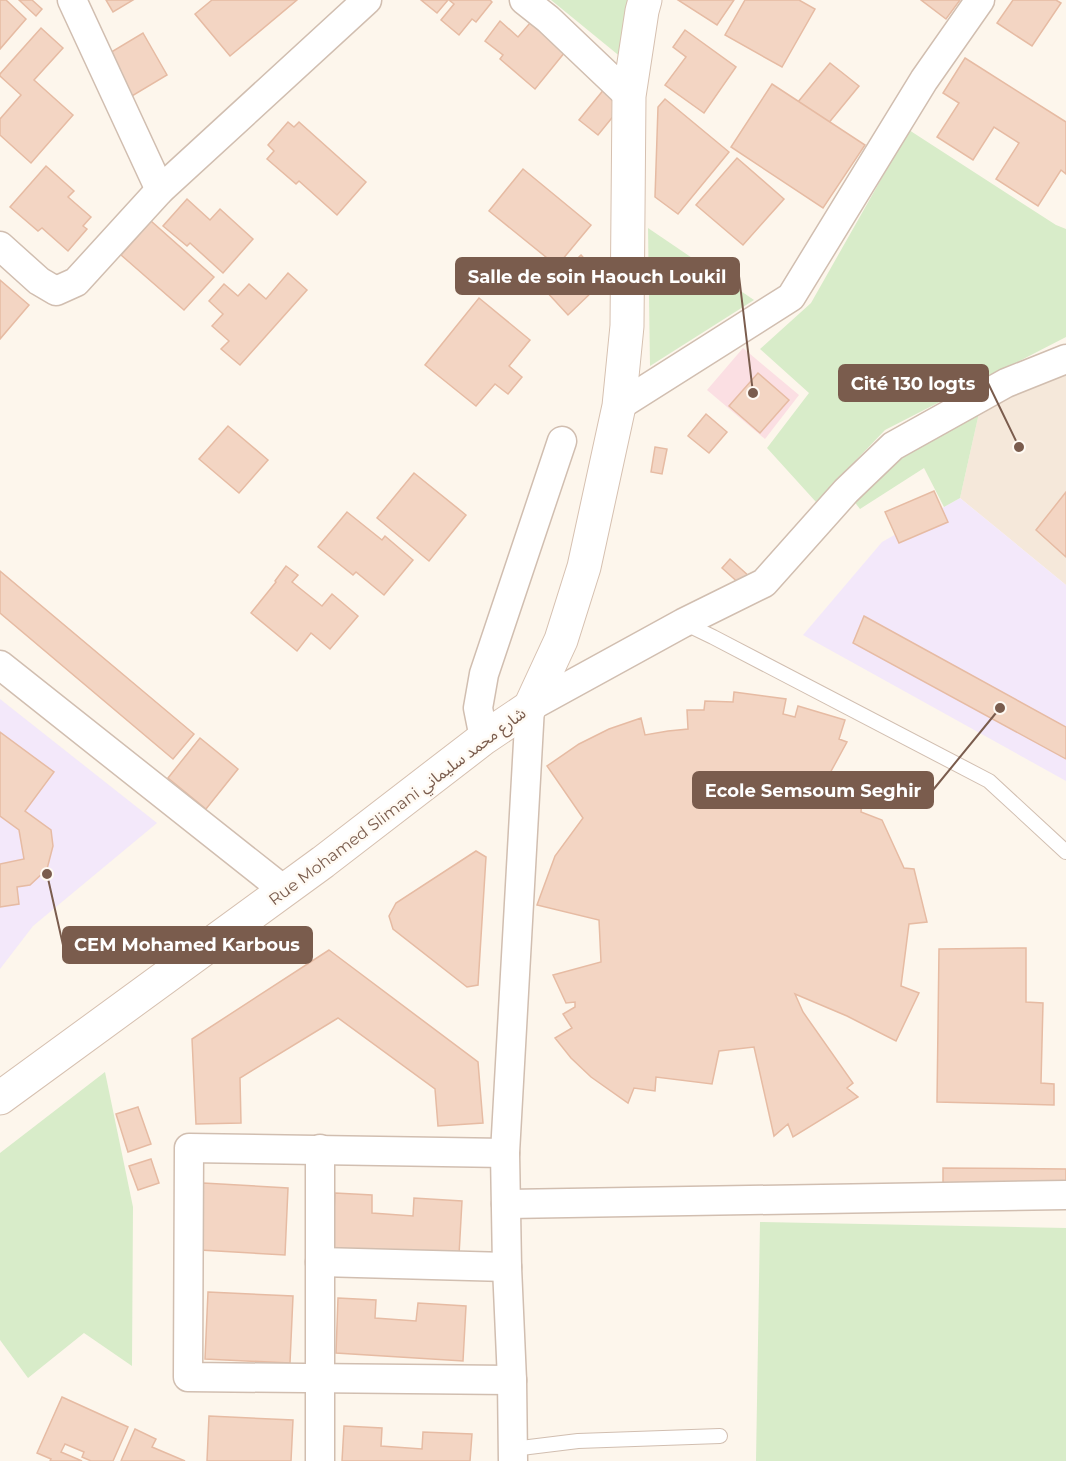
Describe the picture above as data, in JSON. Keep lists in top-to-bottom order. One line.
{"streets":{"street":["Rue Mohamed Slimani شارع محمد سليماني"]},"places":["Salle de soin Haouch Loukil","Cité 130 logts","Ecole Semsoum Seghir","CEM Mohamed Karbous"]}
